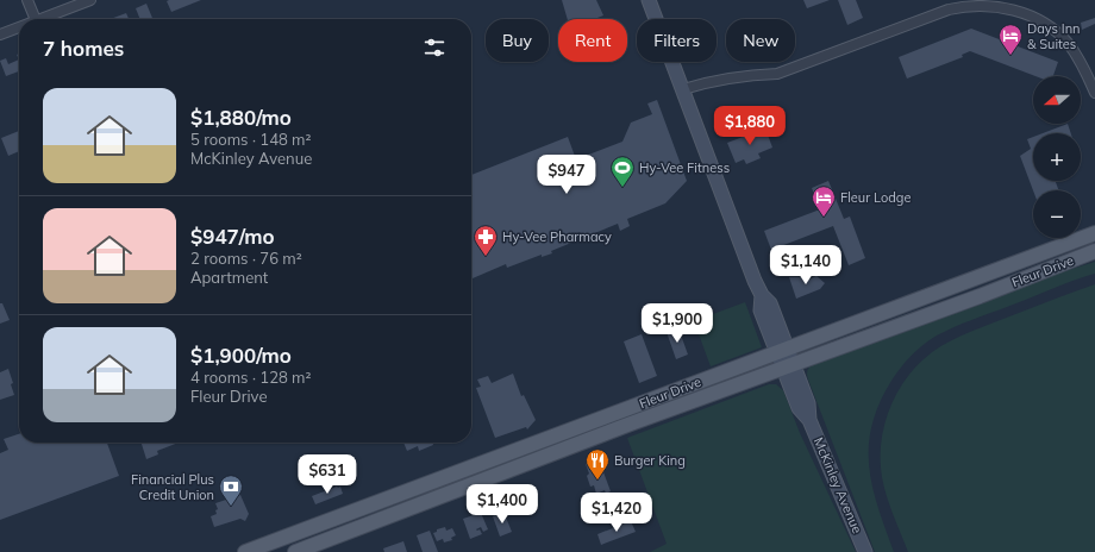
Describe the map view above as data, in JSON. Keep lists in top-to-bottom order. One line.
{"streets":{"main road":["Fleur Drive","McKinley Avenue"]},"crossings":[["Fleur Drive","McKinley Avenue"]],"places":{"hotel":["Days Inn & Suites","Fleur Lodge"],"sports":["Hy-Vee Fitness"],"pharmacy":["Hy-Vee Pharmacy"],"restaurant":["Burger King"],"bank":["Financial Plus Credit Union"]},"north":"left","page":{"chip":["Buy","Rent","Filters","New"],"heading":"7 homes","map_buttons":["+","−"],"list":[{"name":"$1,880/mo","note":"5 rooms · 148 m² · McKinley Avenue"},{"name":"$947/mo","note":"2 rooms · 76 m² · Apartment"},{"name":"$1,900/mo","note":"4 rooms · 128 m² · Fleur Drive"}],"price":["$1,880","$947","$1,140","$1,900","$631","$1,400","$1,420"]}}
